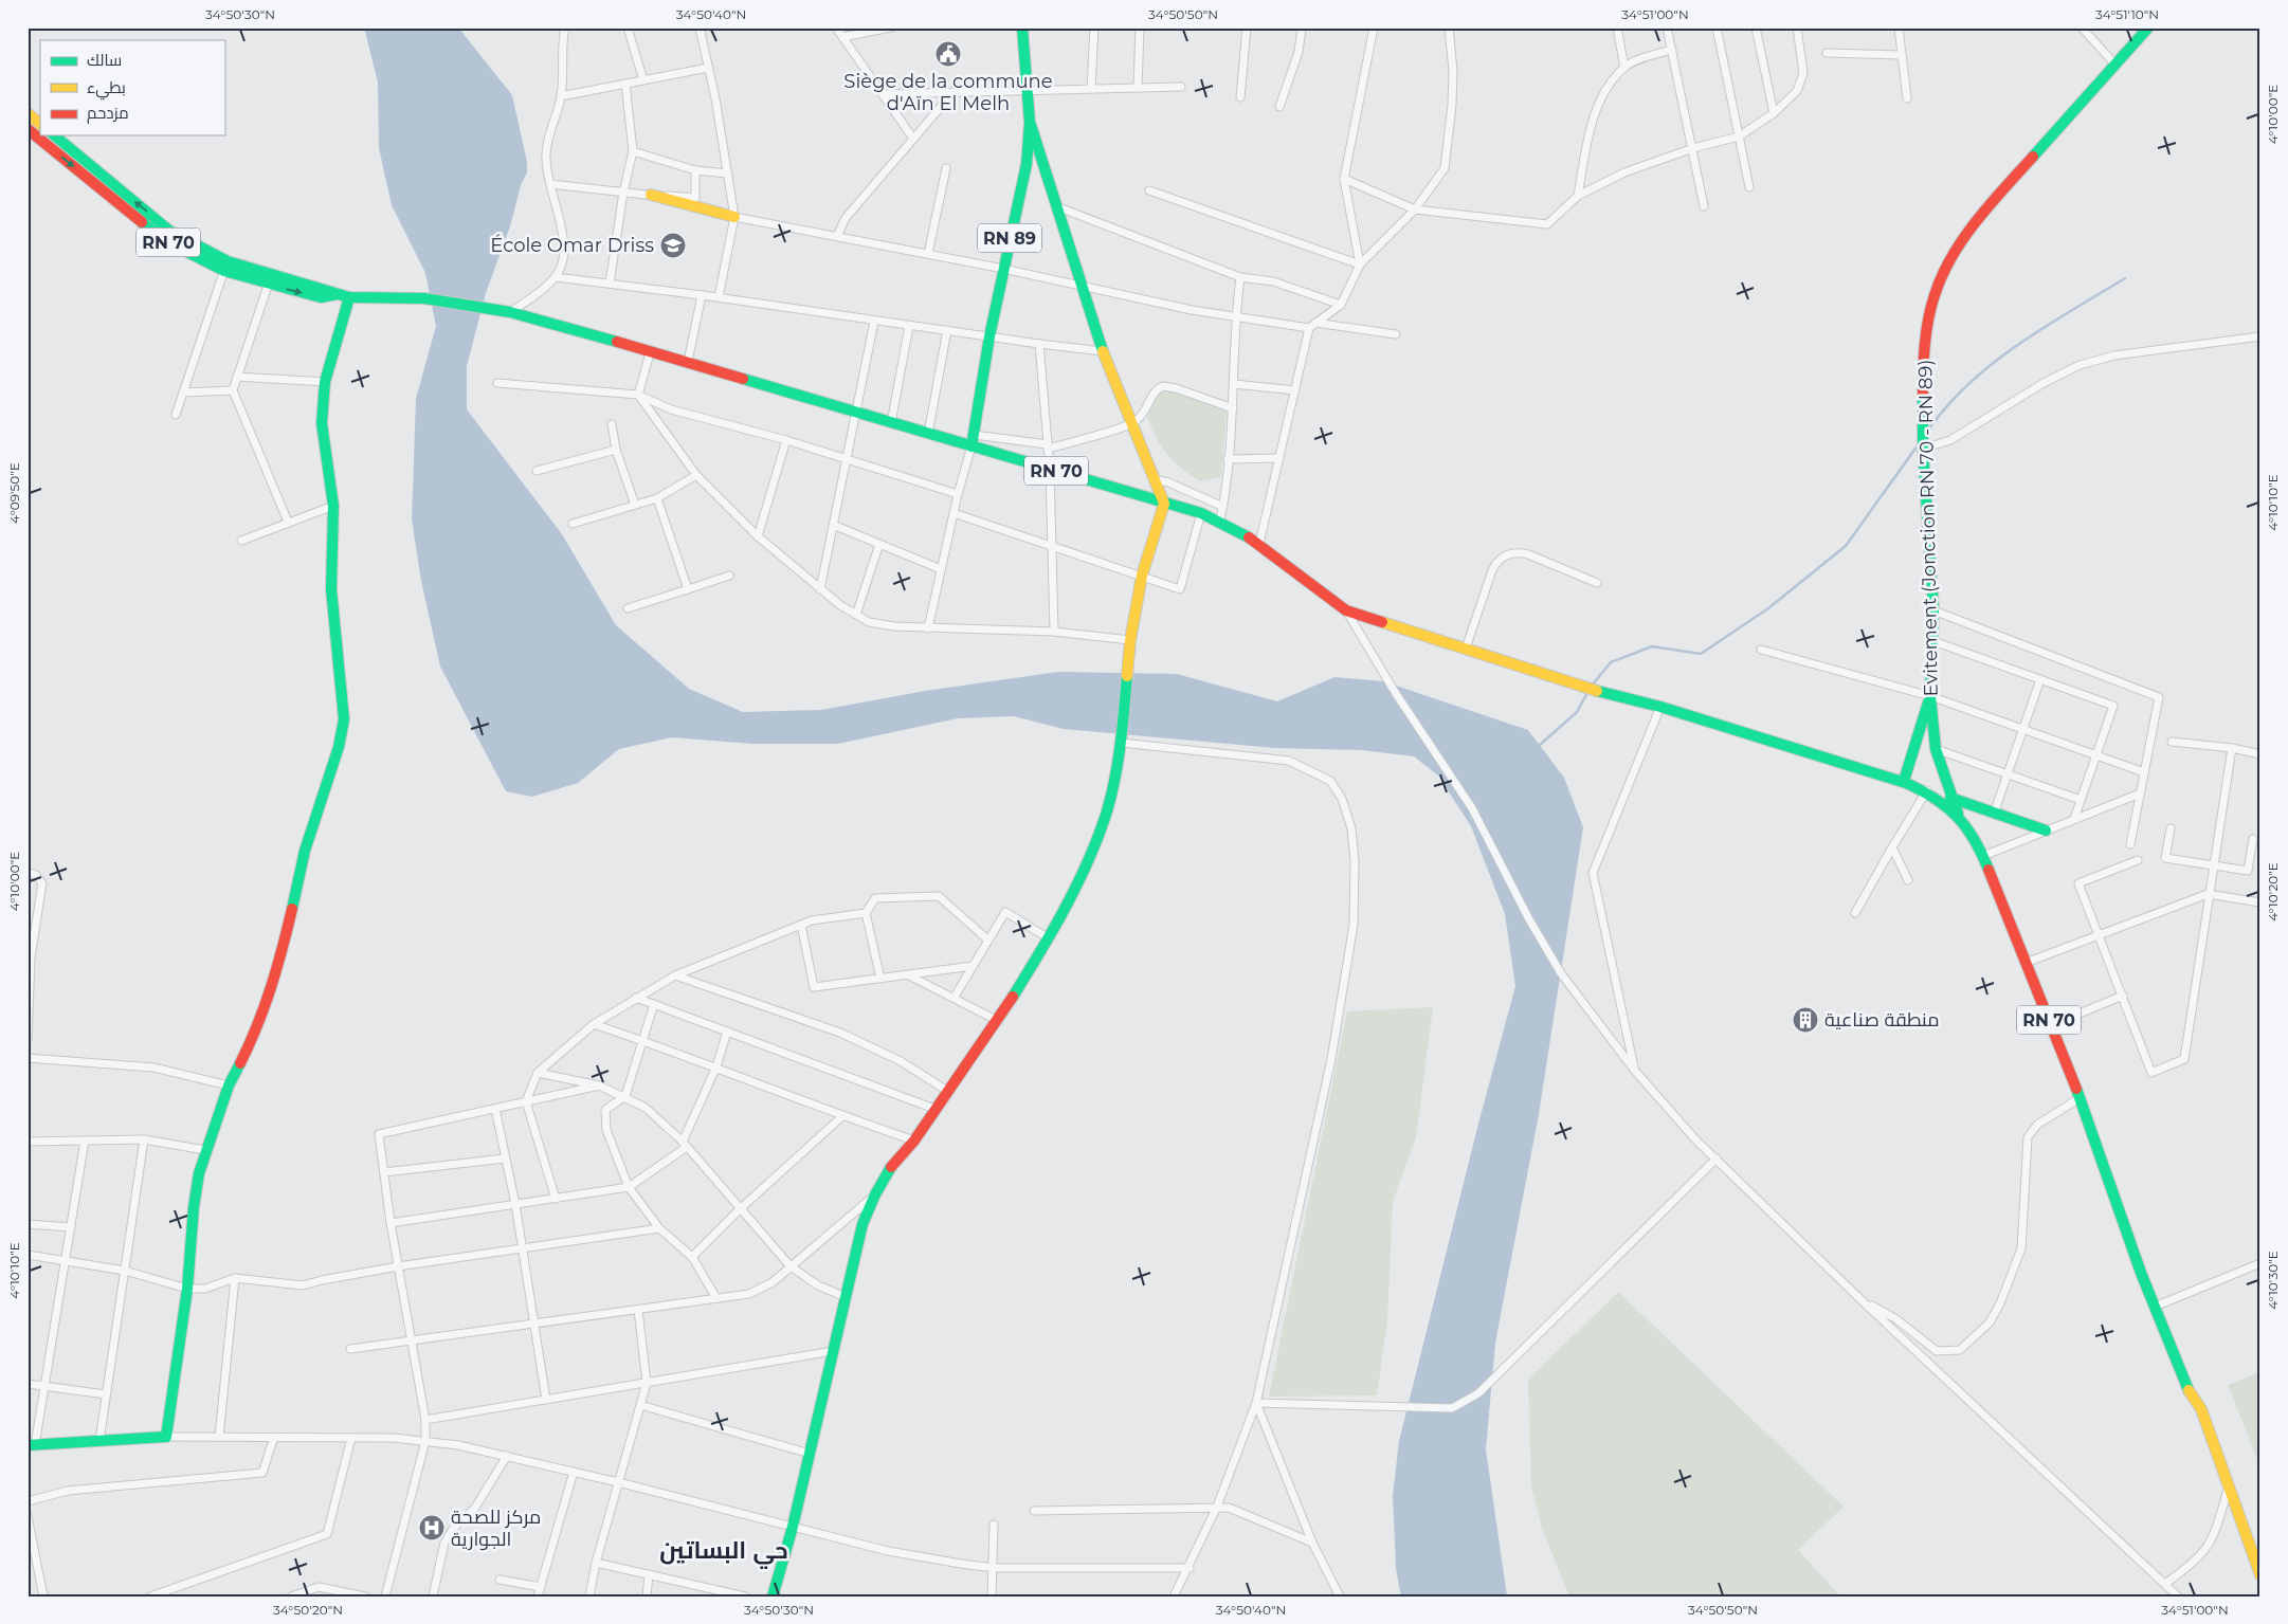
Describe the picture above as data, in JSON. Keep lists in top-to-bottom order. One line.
{"streets":{"main road":["RN 89","RN 70","Evitement (Jonction RN 70 - RN 89)"]},"crossings":[["RN 89","RN 70"],["RN 70","Evitement (Jonction RN 70 - RN 89)"]],"districts":["حي البساتين"],"places":{"public building":["Siège de la commune d'Aïn El Melh"],"school or university":["École Omar Driss"],"building":["منطقة صناعية"],"hospital":["مركز للصحة الجوارية"]},"legend":["سالك","بطيء","مزدحم"],"coordinates":["34°50'30\"N","34°50'40\"N","34°50'50\"N","34°51'00\"N","34°51'10\"N","4°10'00\"E","4°09'50\"E","4°10'10\"E","4°10'20\"E","4°10'30\"E","34°50'20\"N"]}
